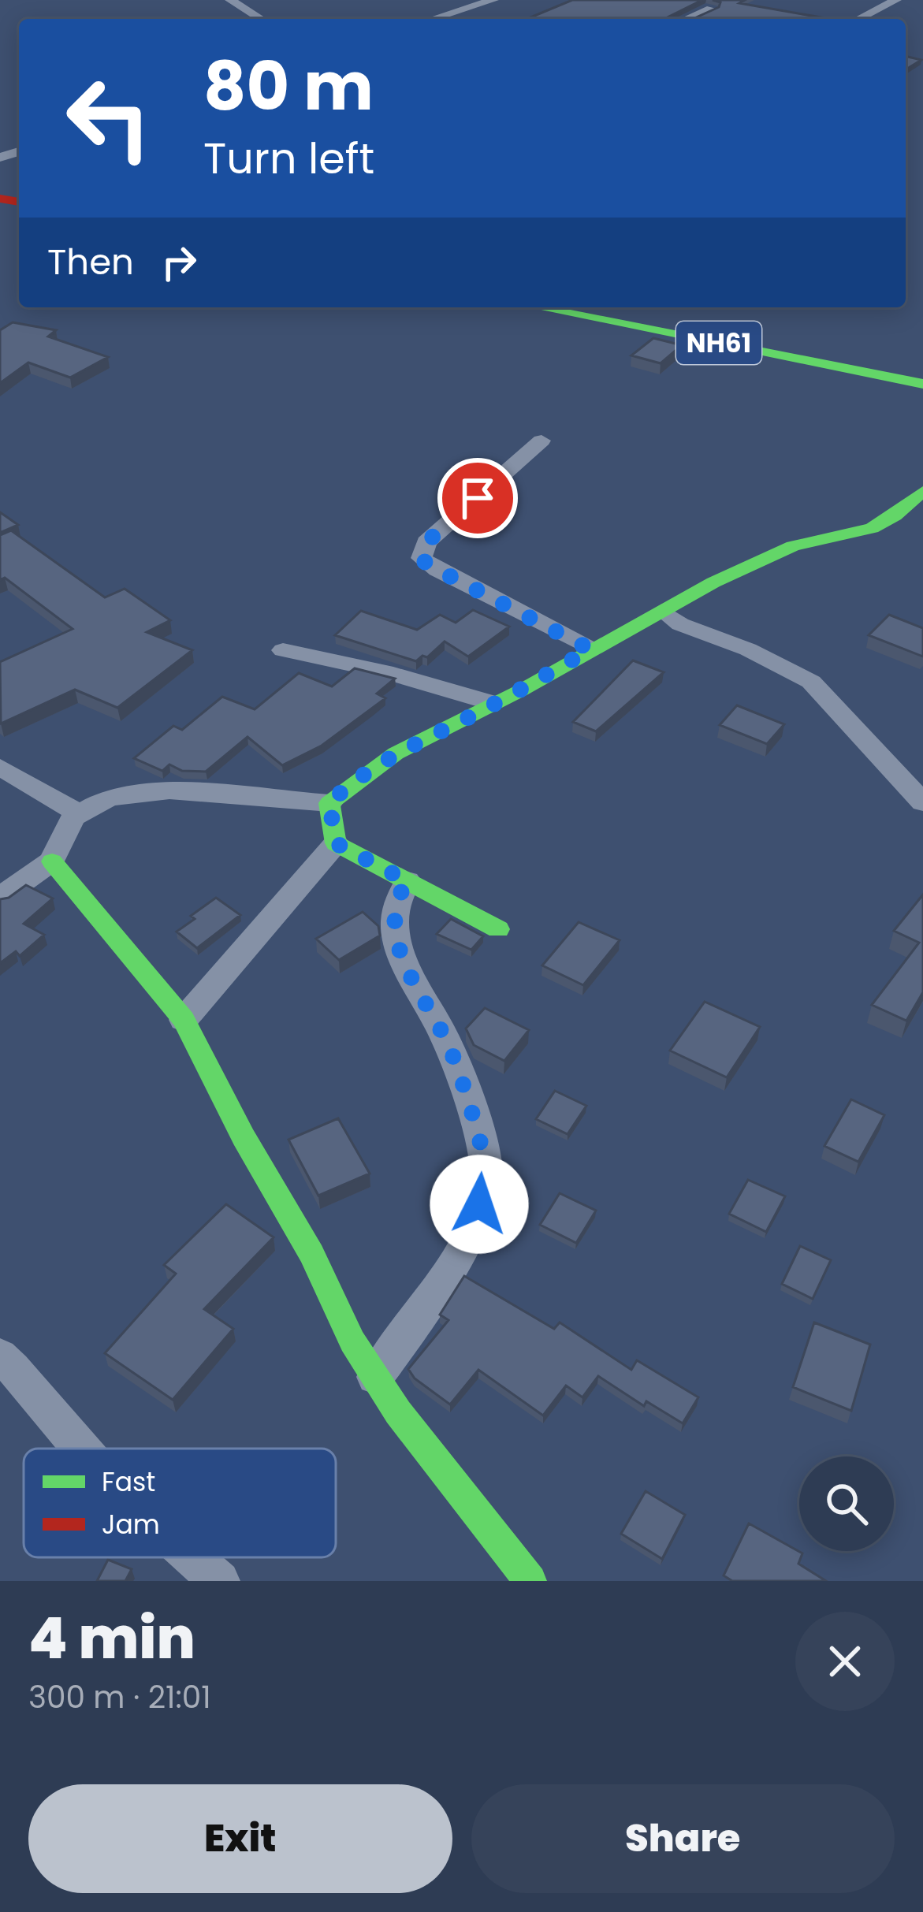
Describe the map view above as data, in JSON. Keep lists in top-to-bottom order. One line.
{"streets":{"main road":["NH61"]},"legend":["Fast","Jam"],"page":{"turn":["80 m","Turn left"],"then":"Then","heading":["4 min","300 m · 21:01"],"buttons":["Exit","Share"]}}
